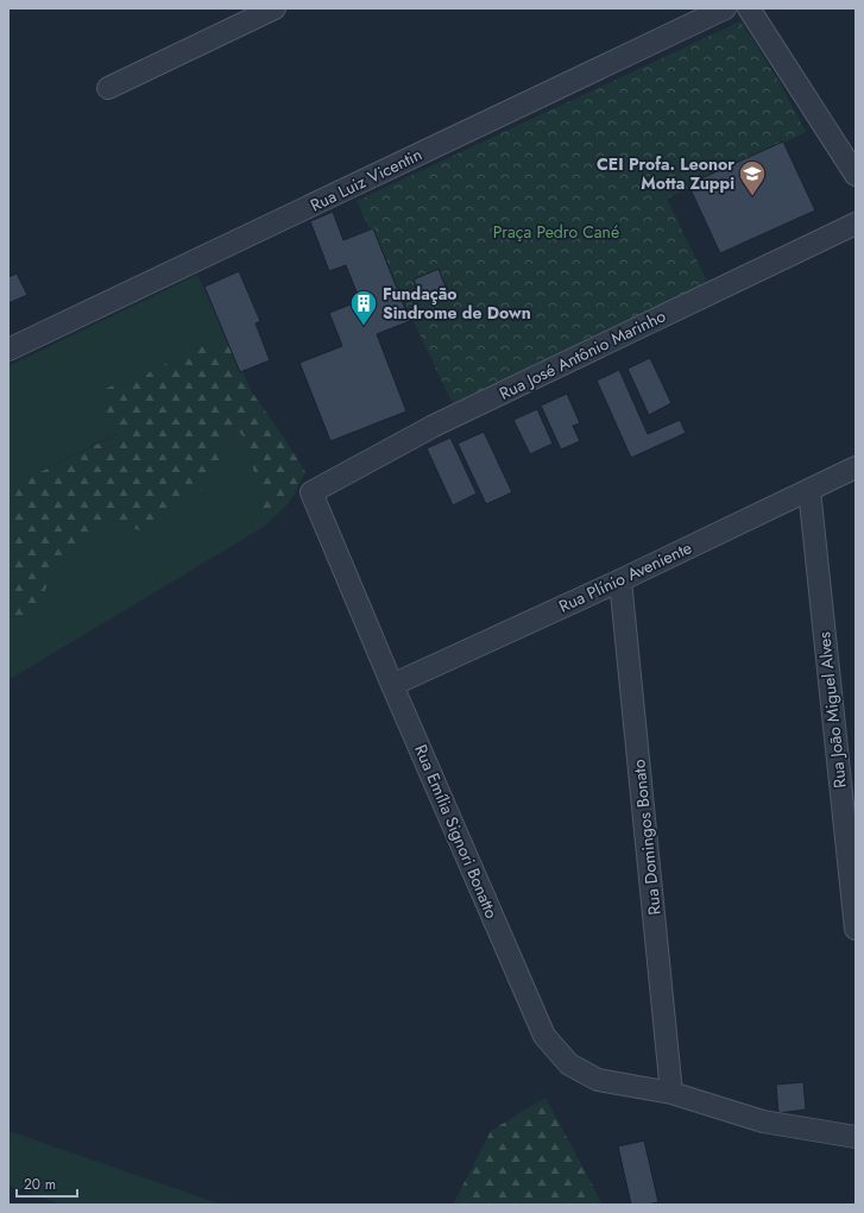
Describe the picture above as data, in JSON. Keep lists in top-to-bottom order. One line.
{"streets":{"street":["Rua Luiz Vicentin","Rua José Antônio Marinho","Rua Plínio Aveniente","Rua João Miguel Alves","Rua Emília Signori Bonatto","Rua Domingos Bonato"]},"crossings":[["Rua José Antônio Marinho","Rua Emília Signori Bonatto"],["Rua Plínio Aveniente","Rua João Miguel Alves"],["Rua Plínio Aveniente","Rua Emília Signori Bonatto"],["Rua Plínio Aveniente","Rua Domingos Bonato"],["Rua Emília Signori Bonatto","Rua Domingos Bonato"]],"parks":["Praça Pedro Cané"],"places":{"school or university":["CEI Profa. Leonor Motta Zuppi"],"building":["Fundação Sindrome de Down"]},"scale_bar":"20 m"}
